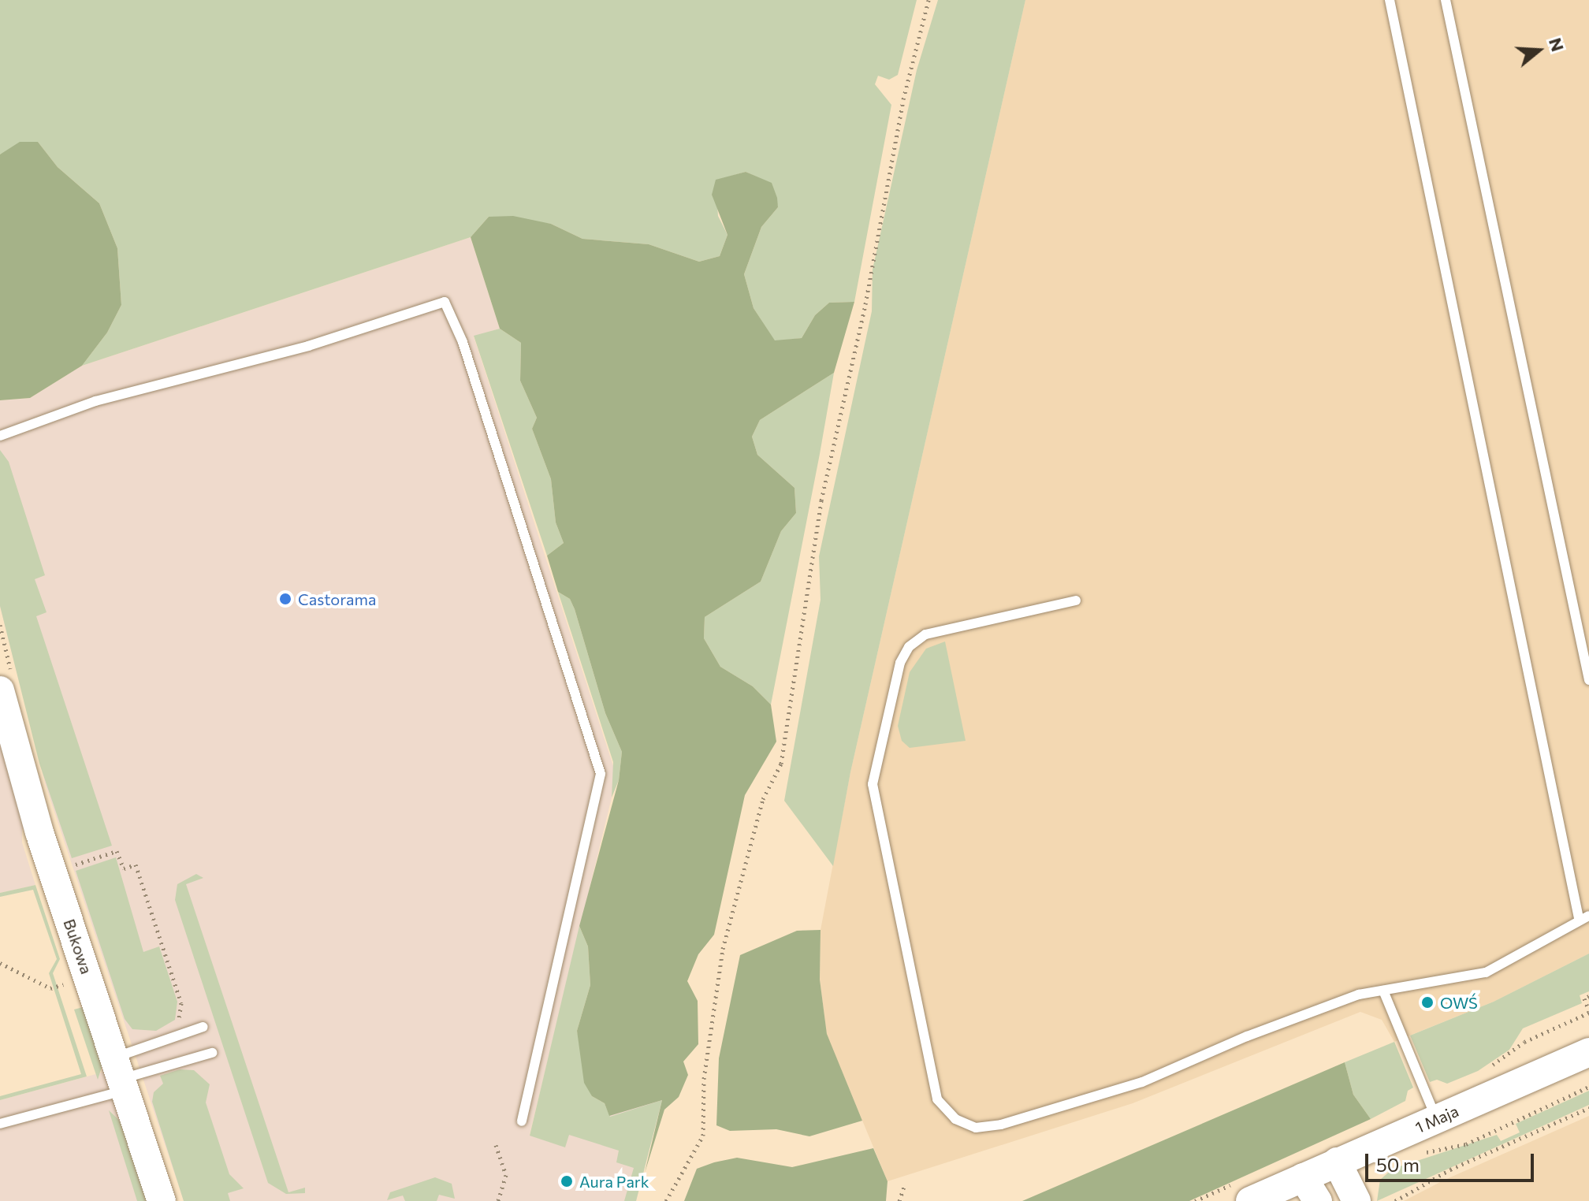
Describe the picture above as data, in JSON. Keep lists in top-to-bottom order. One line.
{"streets":{"street":["Bukowa","1 Maja"]},"places":["Castorama","OWŚ","Aura Park"],"scale_bar":"50 m","north":"right"}
